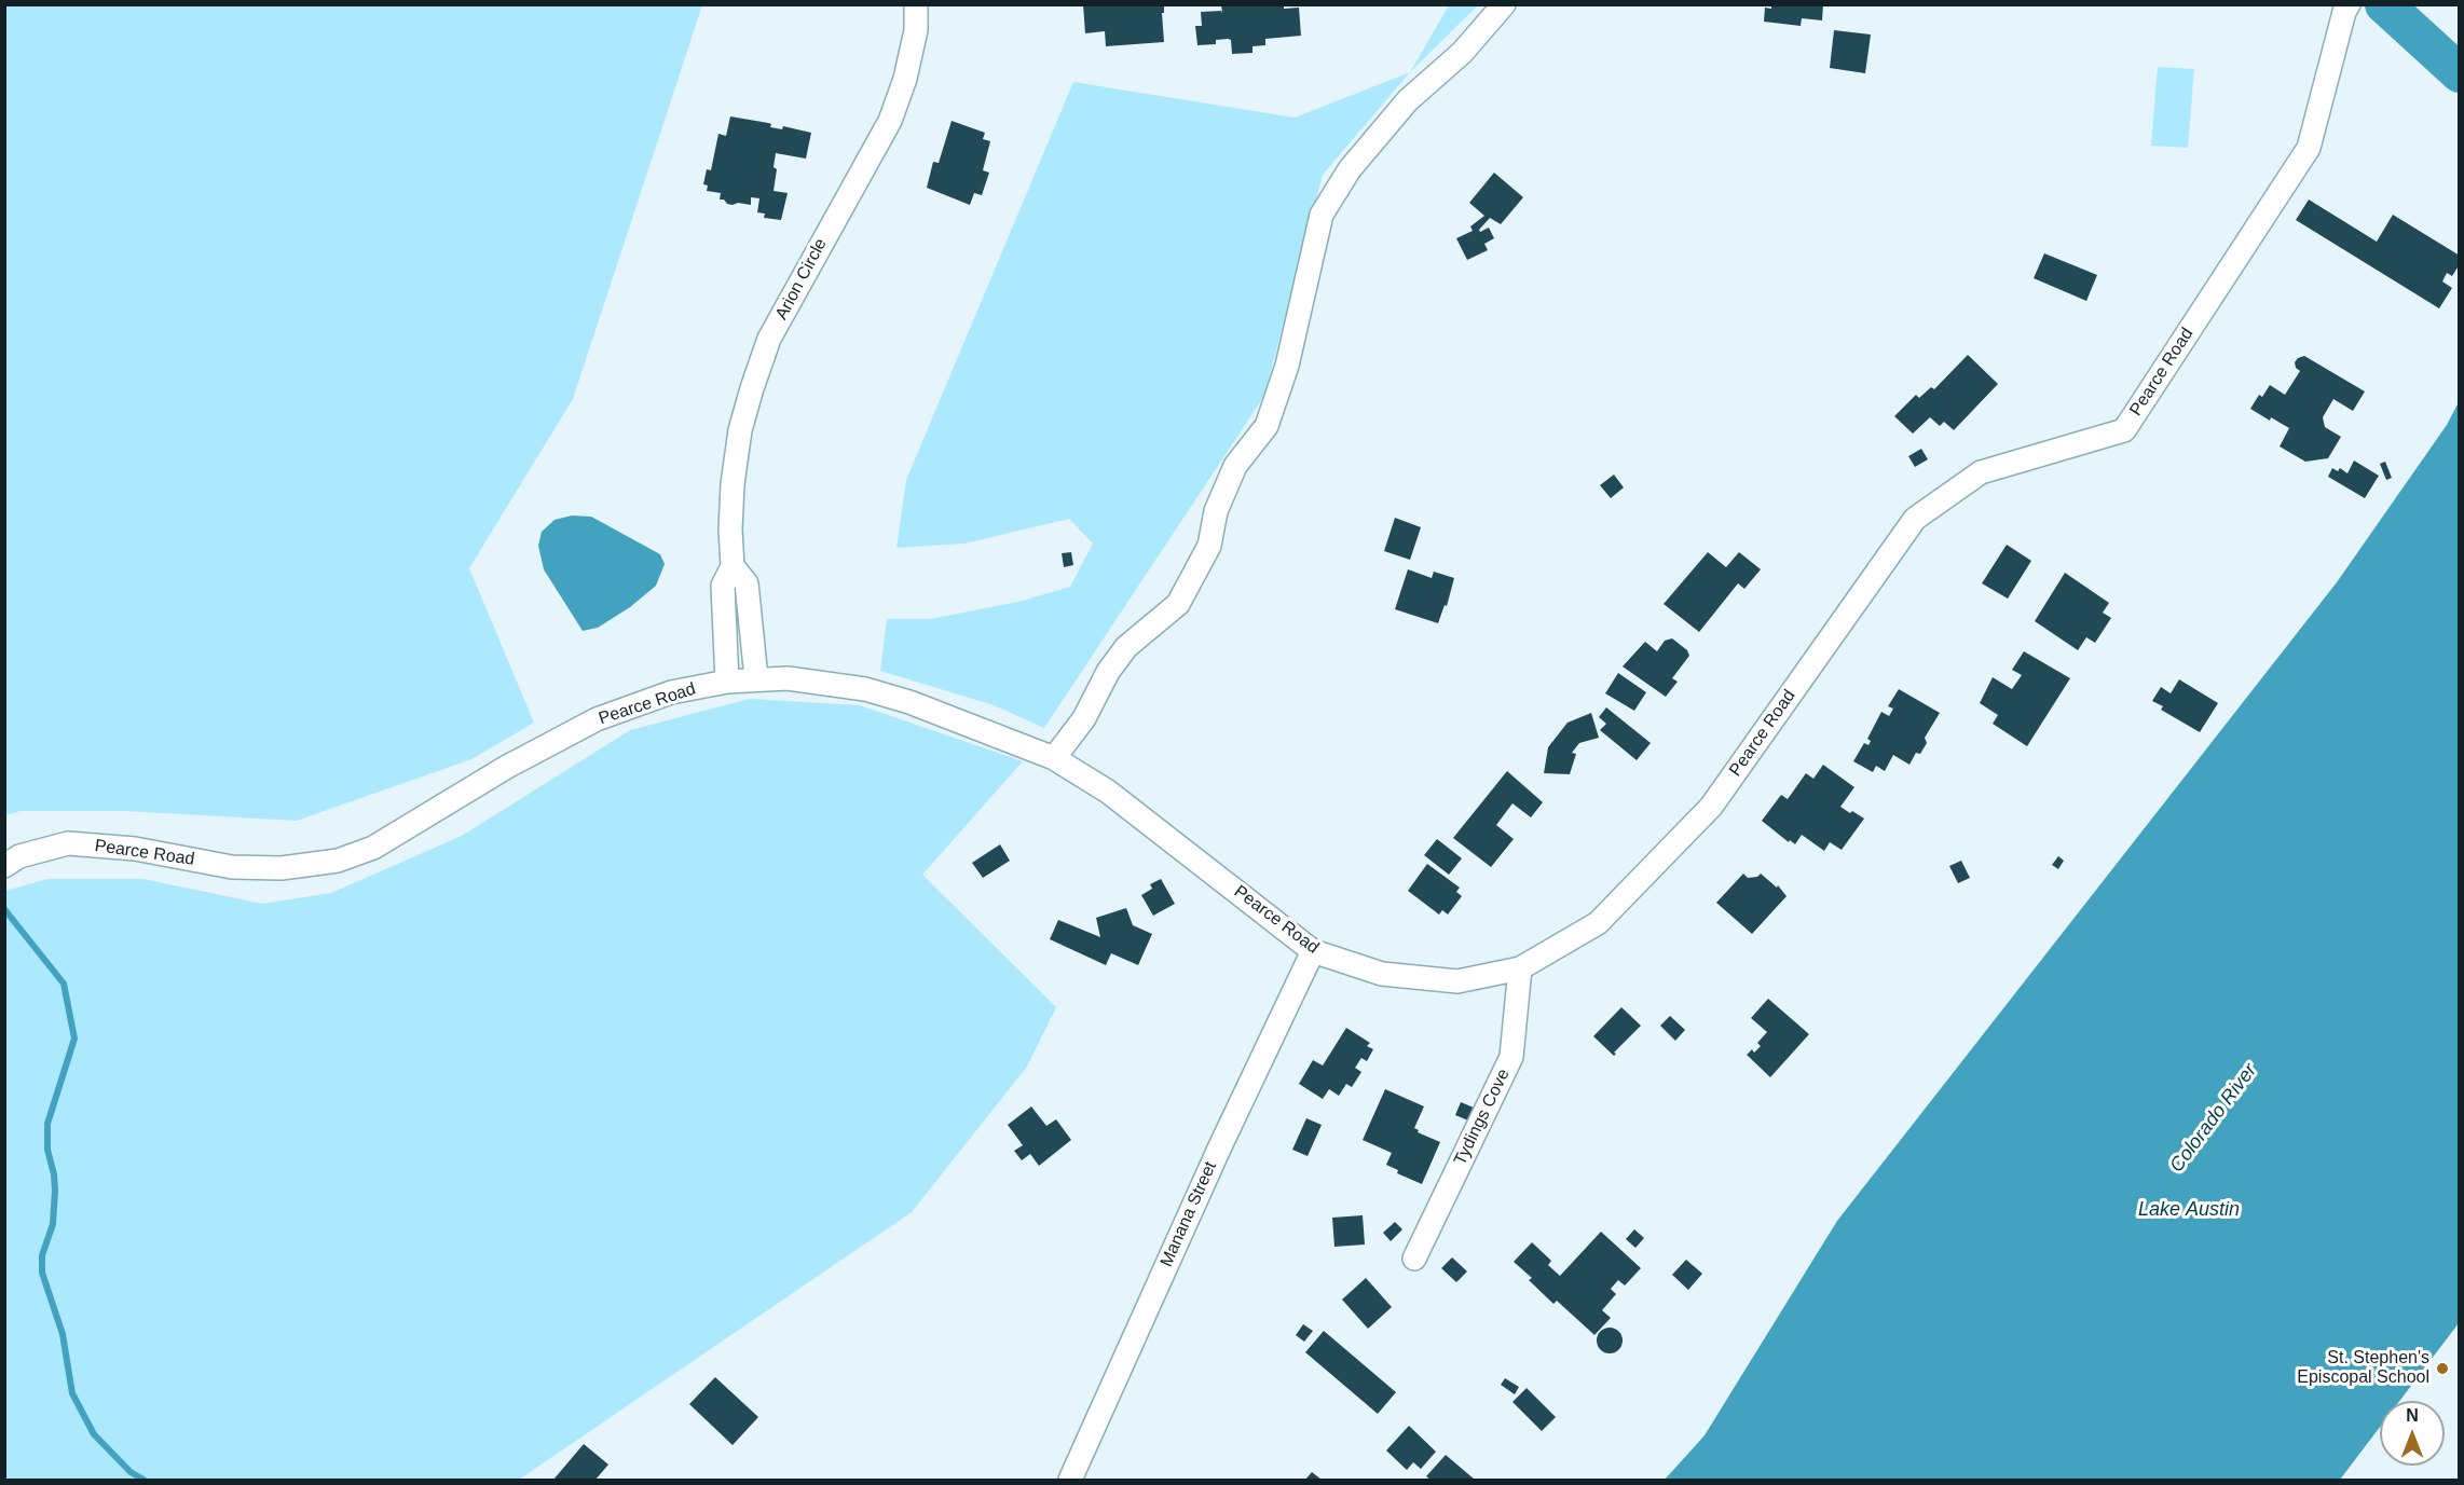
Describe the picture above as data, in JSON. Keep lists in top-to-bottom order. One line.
{"streets":{"street":["Arion Circle","Pearce Road","Tydings Cove","Manana Street"]},"crossings":[["Arion Circle","Pearce Road"],["Pearce Road","Tydings Cove"],["Pearce Road","Manana Street"]],"water":["Colorado River","Lake Austin"],"places":["St. Stephen's Episcopal School"],"north":"top"}
